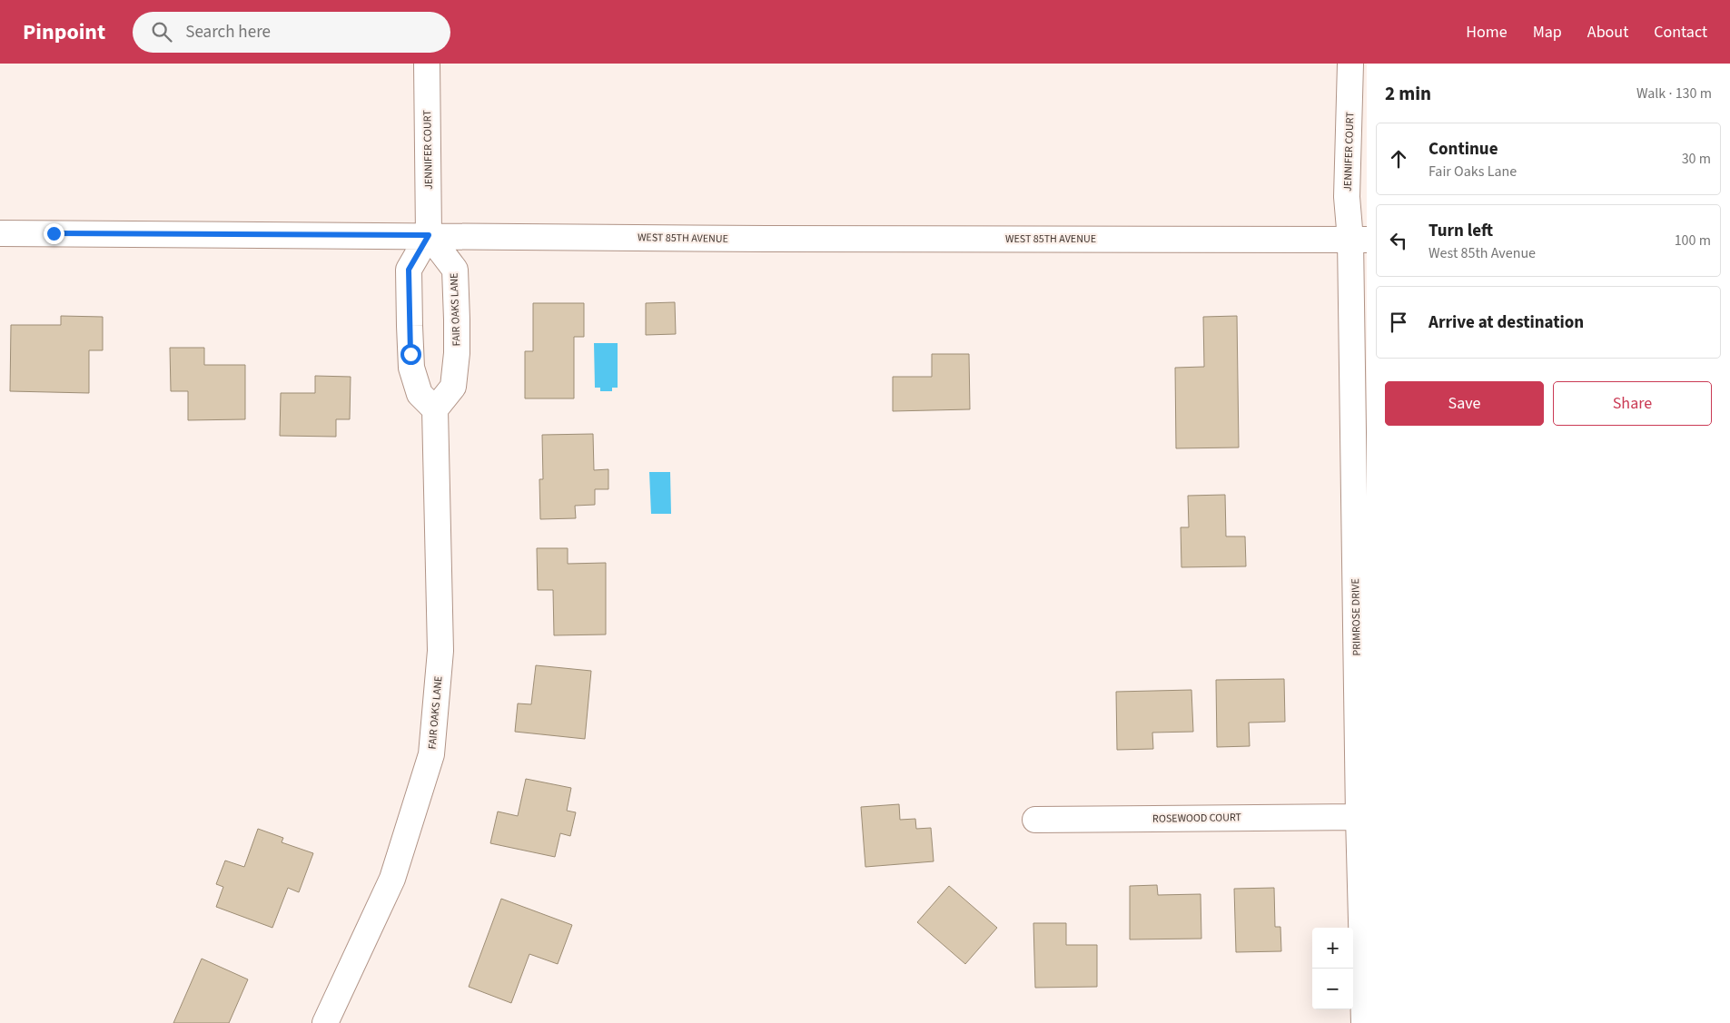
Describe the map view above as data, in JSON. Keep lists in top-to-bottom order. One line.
{"streets":{"street":["JENNIFER COURT","WEST 85TH AVENUE","FAIR OAKS LANE","PRIMROSE DRIVE","ROSEWOOD COURT"]},"crossings":[["JENNIFER COURT","WEST 85TH AVENUE"],["JENNIFER COURT","FAIR OAKS LANE"],["JENNIFER COURT","PRIMROSE DRIVE"],["WEST 85TH AVENUE","FAIR OAKS LANE"],["WEST 85TH AVENUE","PRIMROSE DRIVE"],["PRIMROSE DRIVE","ROSEWOOD COURT"]],"page":{"header":"Pinpoint","search":"Search here","nav":["Home","Map","About","Contact"],"heading":["2 min","Walk · 130 m"],"list":[["Continue","Fair Oaks Lane","30 m"],["Turn left","West 85th Avenue","100 m"],"Arrive at destination"],"buttons":["Save","Share"],"map_buttons":["+","−"]}}
